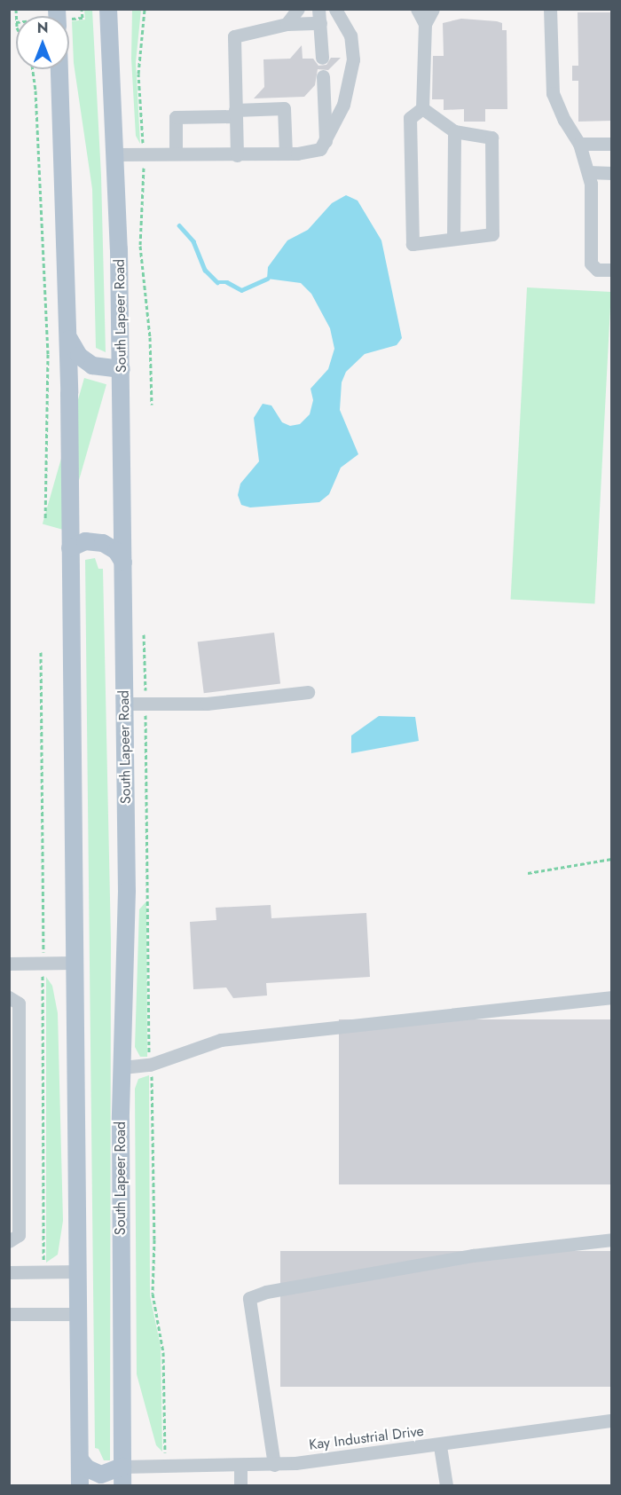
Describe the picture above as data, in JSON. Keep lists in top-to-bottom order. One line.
{"streets":{"main road":["South Lapeer Road"],"street":["Kay Industrial Drive"]},"crossings":[["South Lapeer Road","Kay Industrial Drive"]],"north":"top"}
